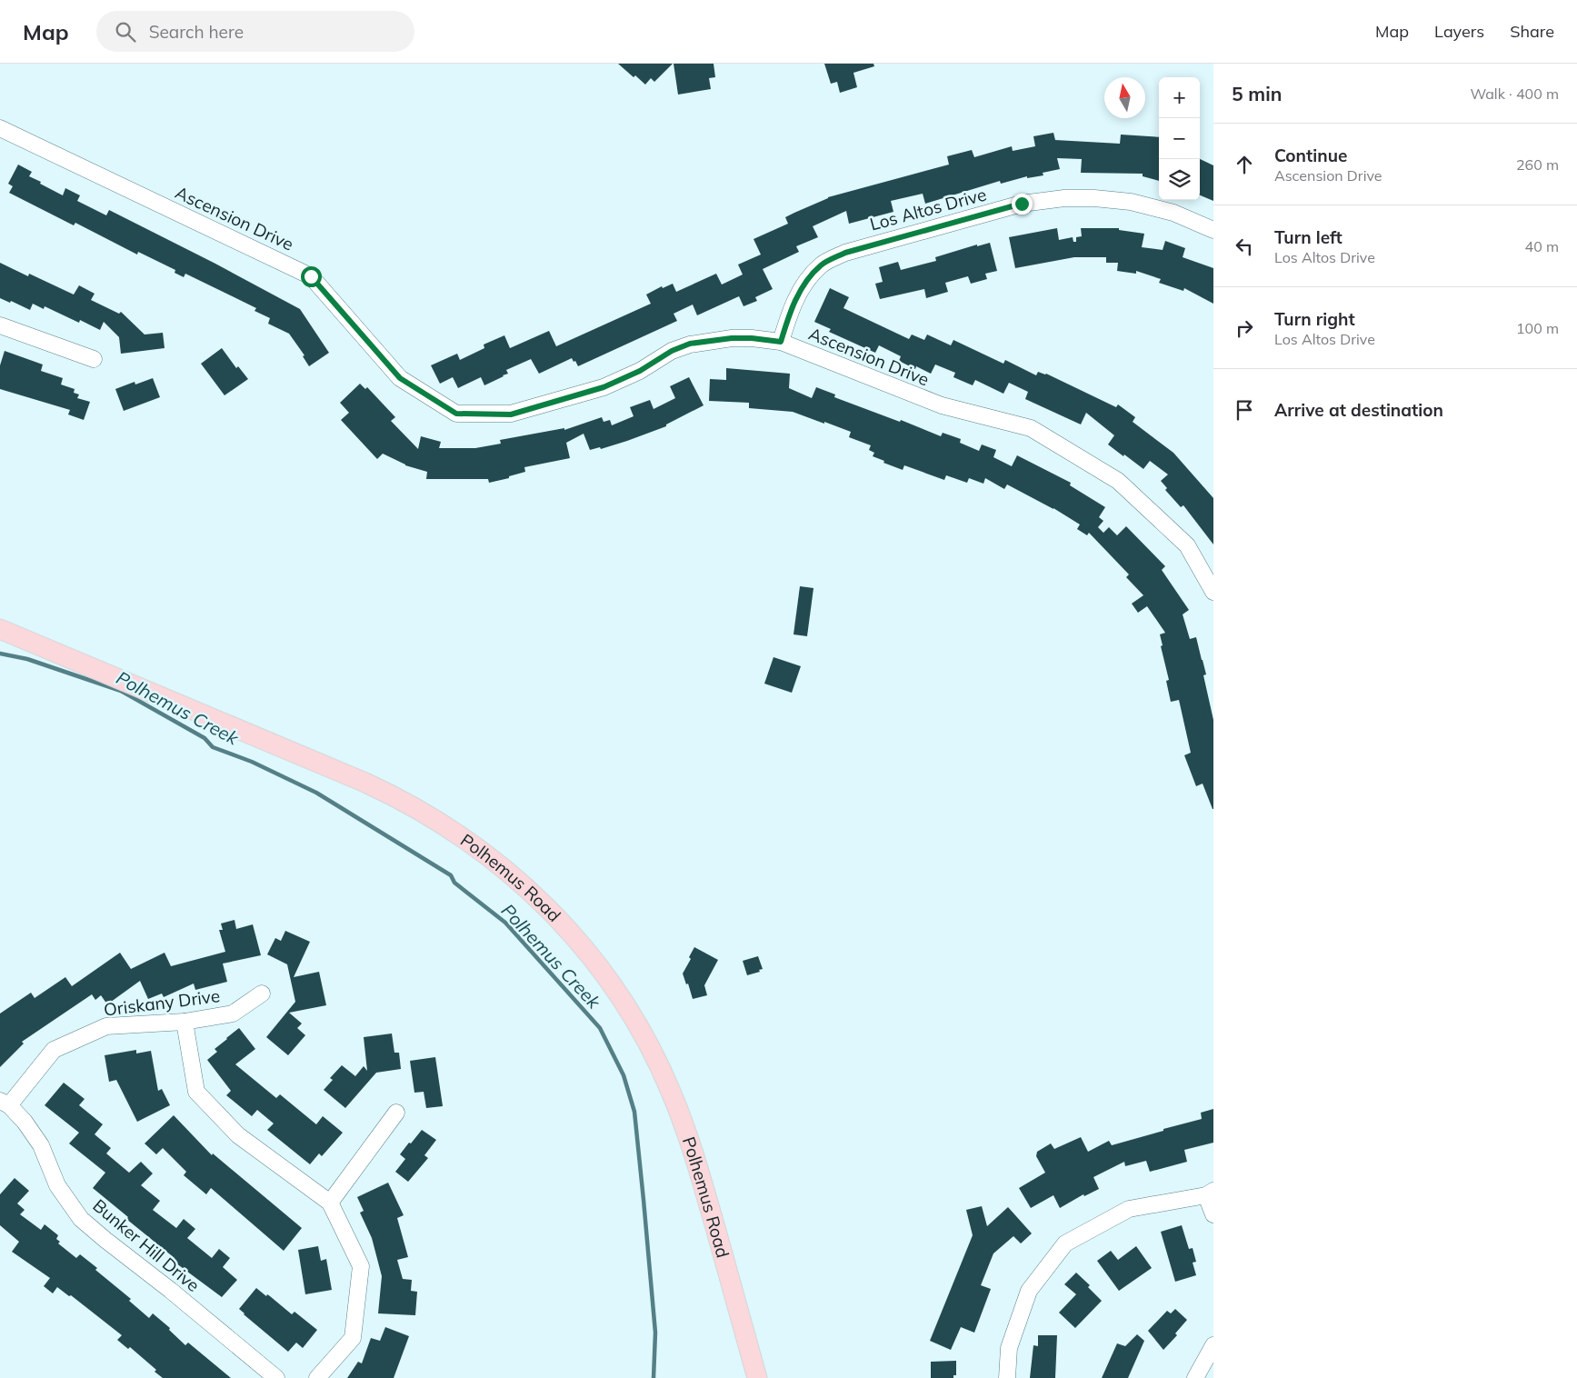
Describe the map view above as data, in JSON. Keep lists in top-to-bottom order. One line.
{"streets":{"main road":["Polhemus Road"],"street":["Los Altos Drive","Ascension Drive","Oriskany Drive","Bunker Hill Drive"]},"crossings":[["Los Altos Drive","Ascension Drive"],["Oriskany Drive","Bunker Hill Drive"]],"water":["Polhemus Creek"],"north":"top","page":{"header":"Map","search":"Search here","nav":["Map","Layers","Share"],"heading":["5 min","Walk · 400 m"],"map_buttons":["+","−"],"list":[["Continue","Ascension Drive","260 m"],["Turn left","Los Altos Drive","40 m"],["Turn right","Los Altos Drive","100 m"],"Arrive at destination"]}}
